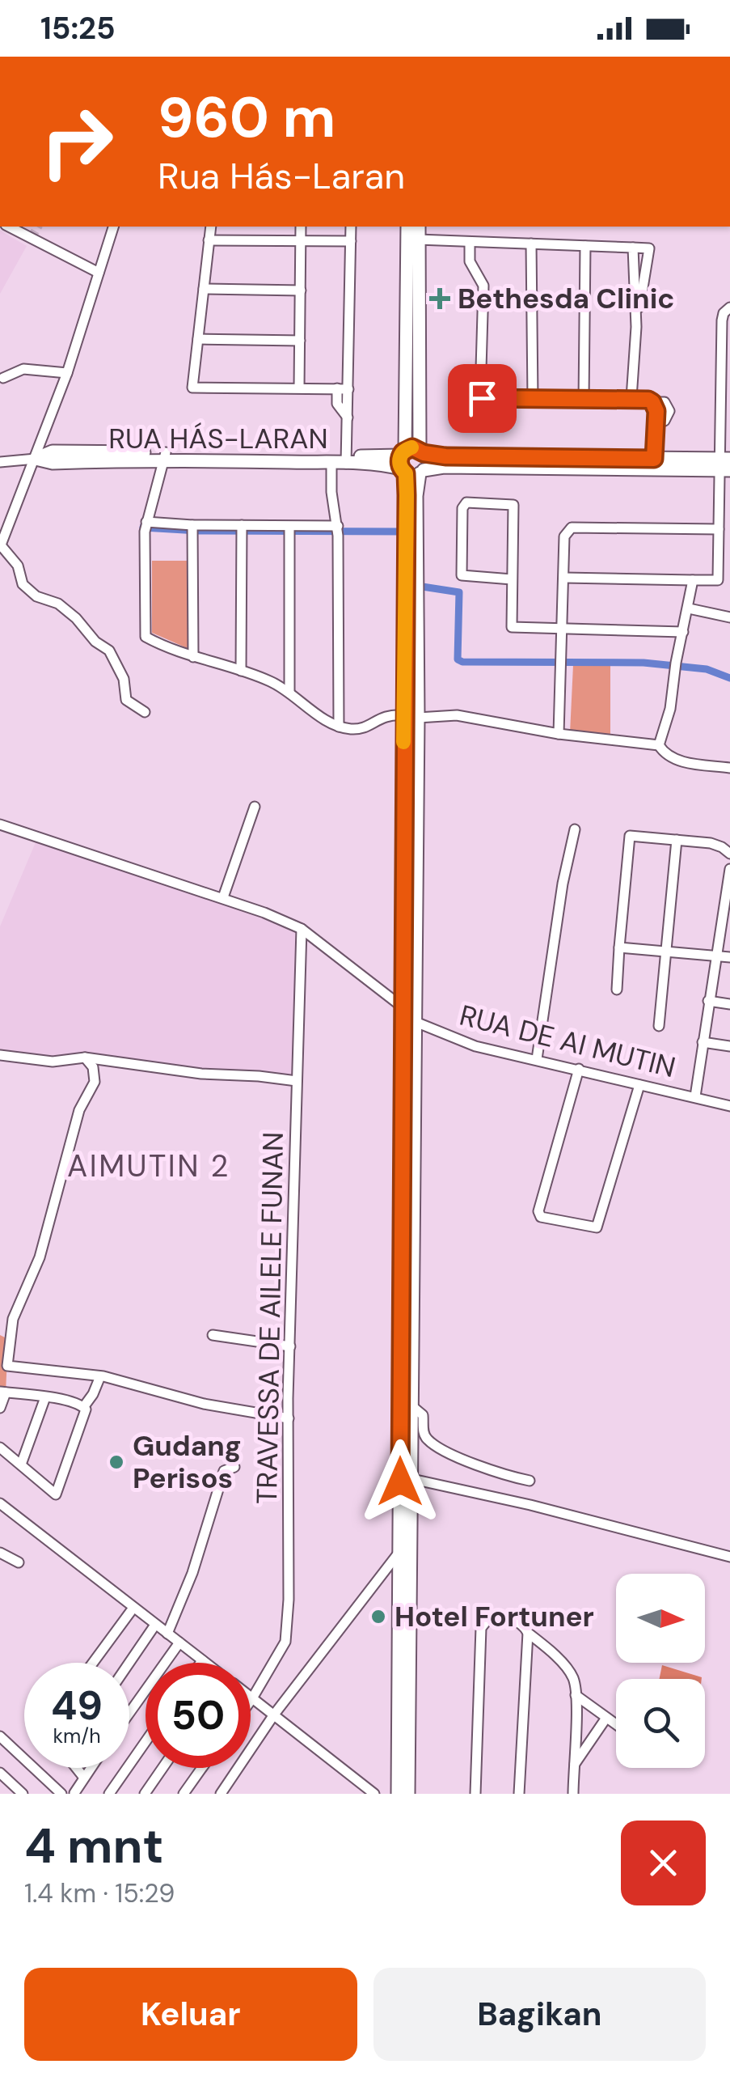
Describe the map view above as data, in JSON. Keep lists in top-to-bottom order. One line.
{"streets":{"main road":["RUA HÁS-LARAN"],"street":["RUA DE AI MUTIN","TRAVESSA DE AILELE FUNAN"]},"crossings":[["RUA DE AI MUTIN","TRAVESSA DE AILELE FUNAN"]],"districts":["AIMUTIN 2"],"places":{"health":["Bethesda Clinic"],"other":["Gudang Perisos","Hotel Fortuner"]},"north":"right","page":{"status":"15:25","turn":["960 m","Rua Hás-Laran"],"speed":"49 km/h","limit":"50","heading":["4 mnt","1.4 km · 15:29"],"buttons":["Keluar","Bagikan"]}}
